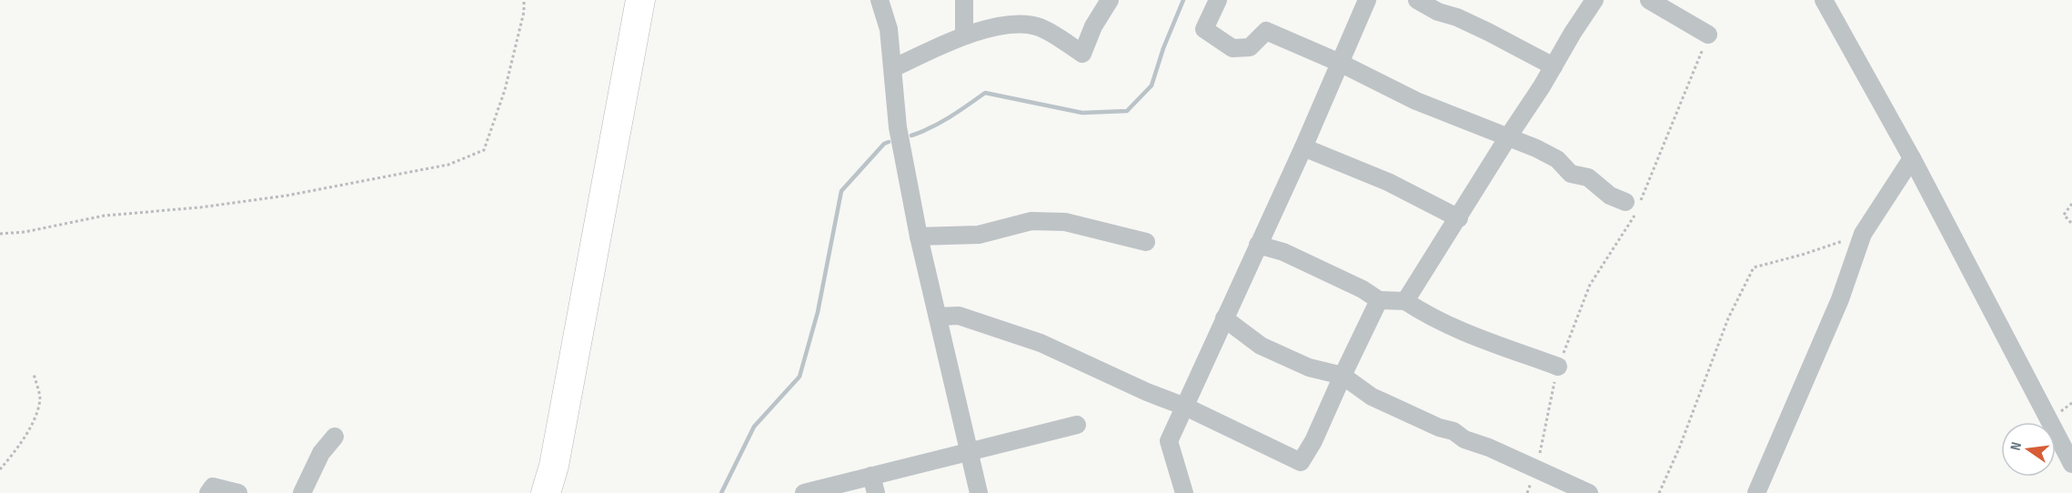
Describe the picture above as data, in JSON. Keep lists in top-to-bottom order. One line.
{"north":"left"}
